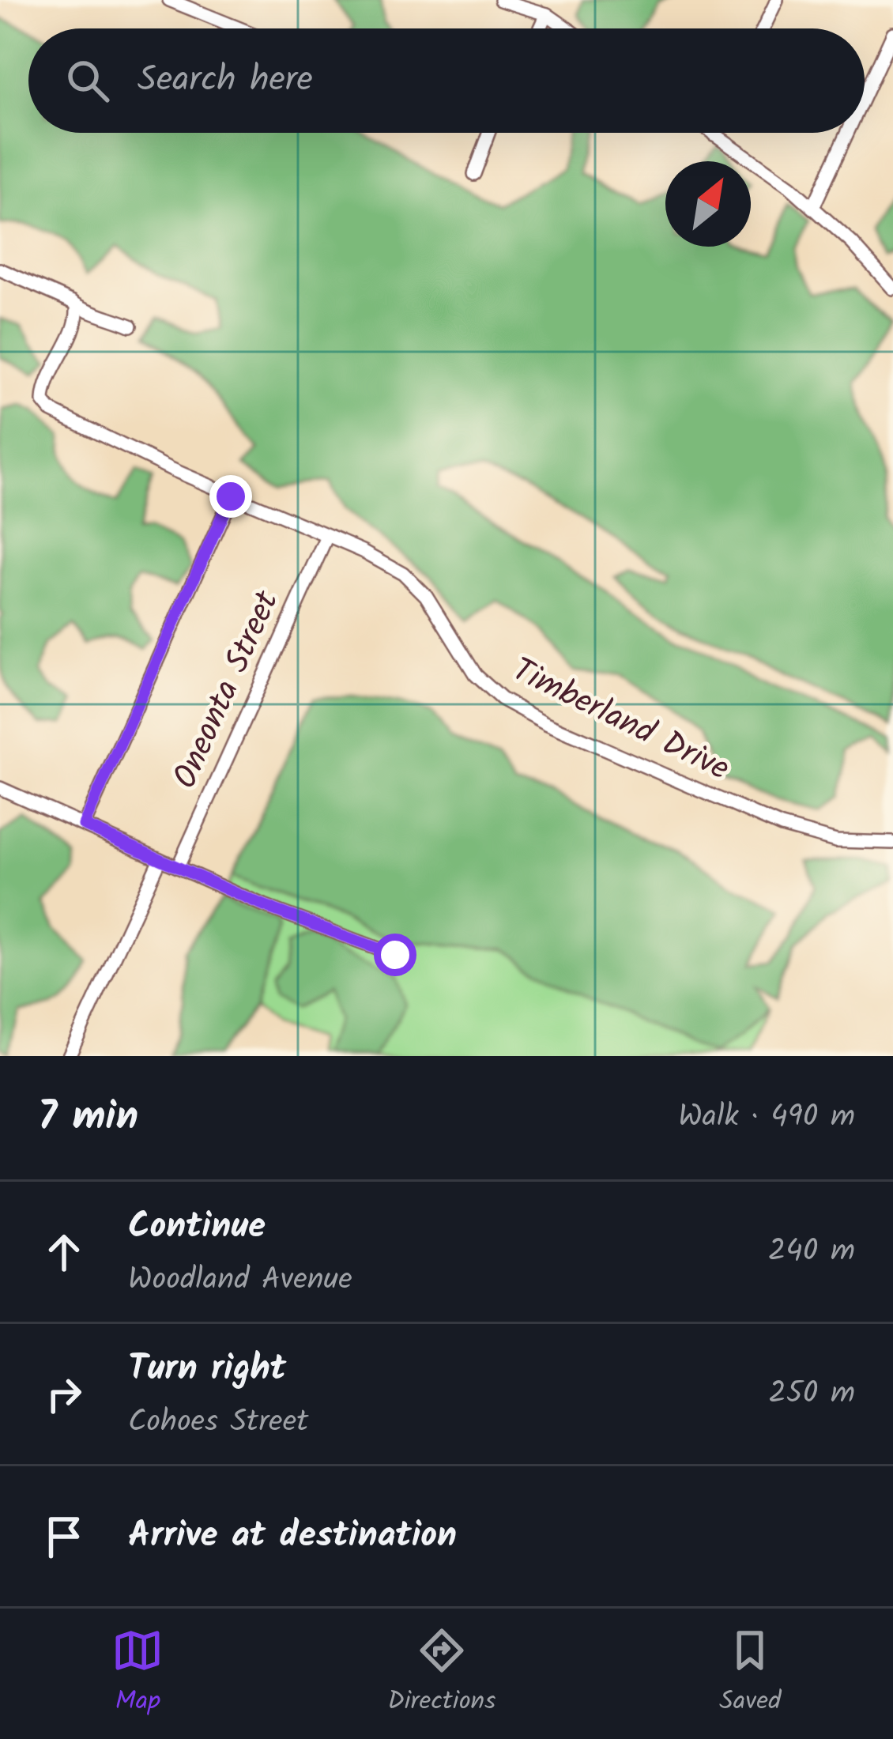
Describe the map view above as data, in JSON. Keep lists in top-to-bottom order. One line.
{"streets":{"street":["Oneonta Street","Timberland Drive"]},"crossings":[["Oneonta Street","Timberland Drive"]],"north":"top right","page":{"search":"Search here","heading":["7 min","Walk · 490 m"],"list":[["Continue","Woodland Avenue","240 m"],["Turn right","Cohoes Street","250 m"],"Arrive at destination"],"nav":["Map","Directions","Saved"]}}
